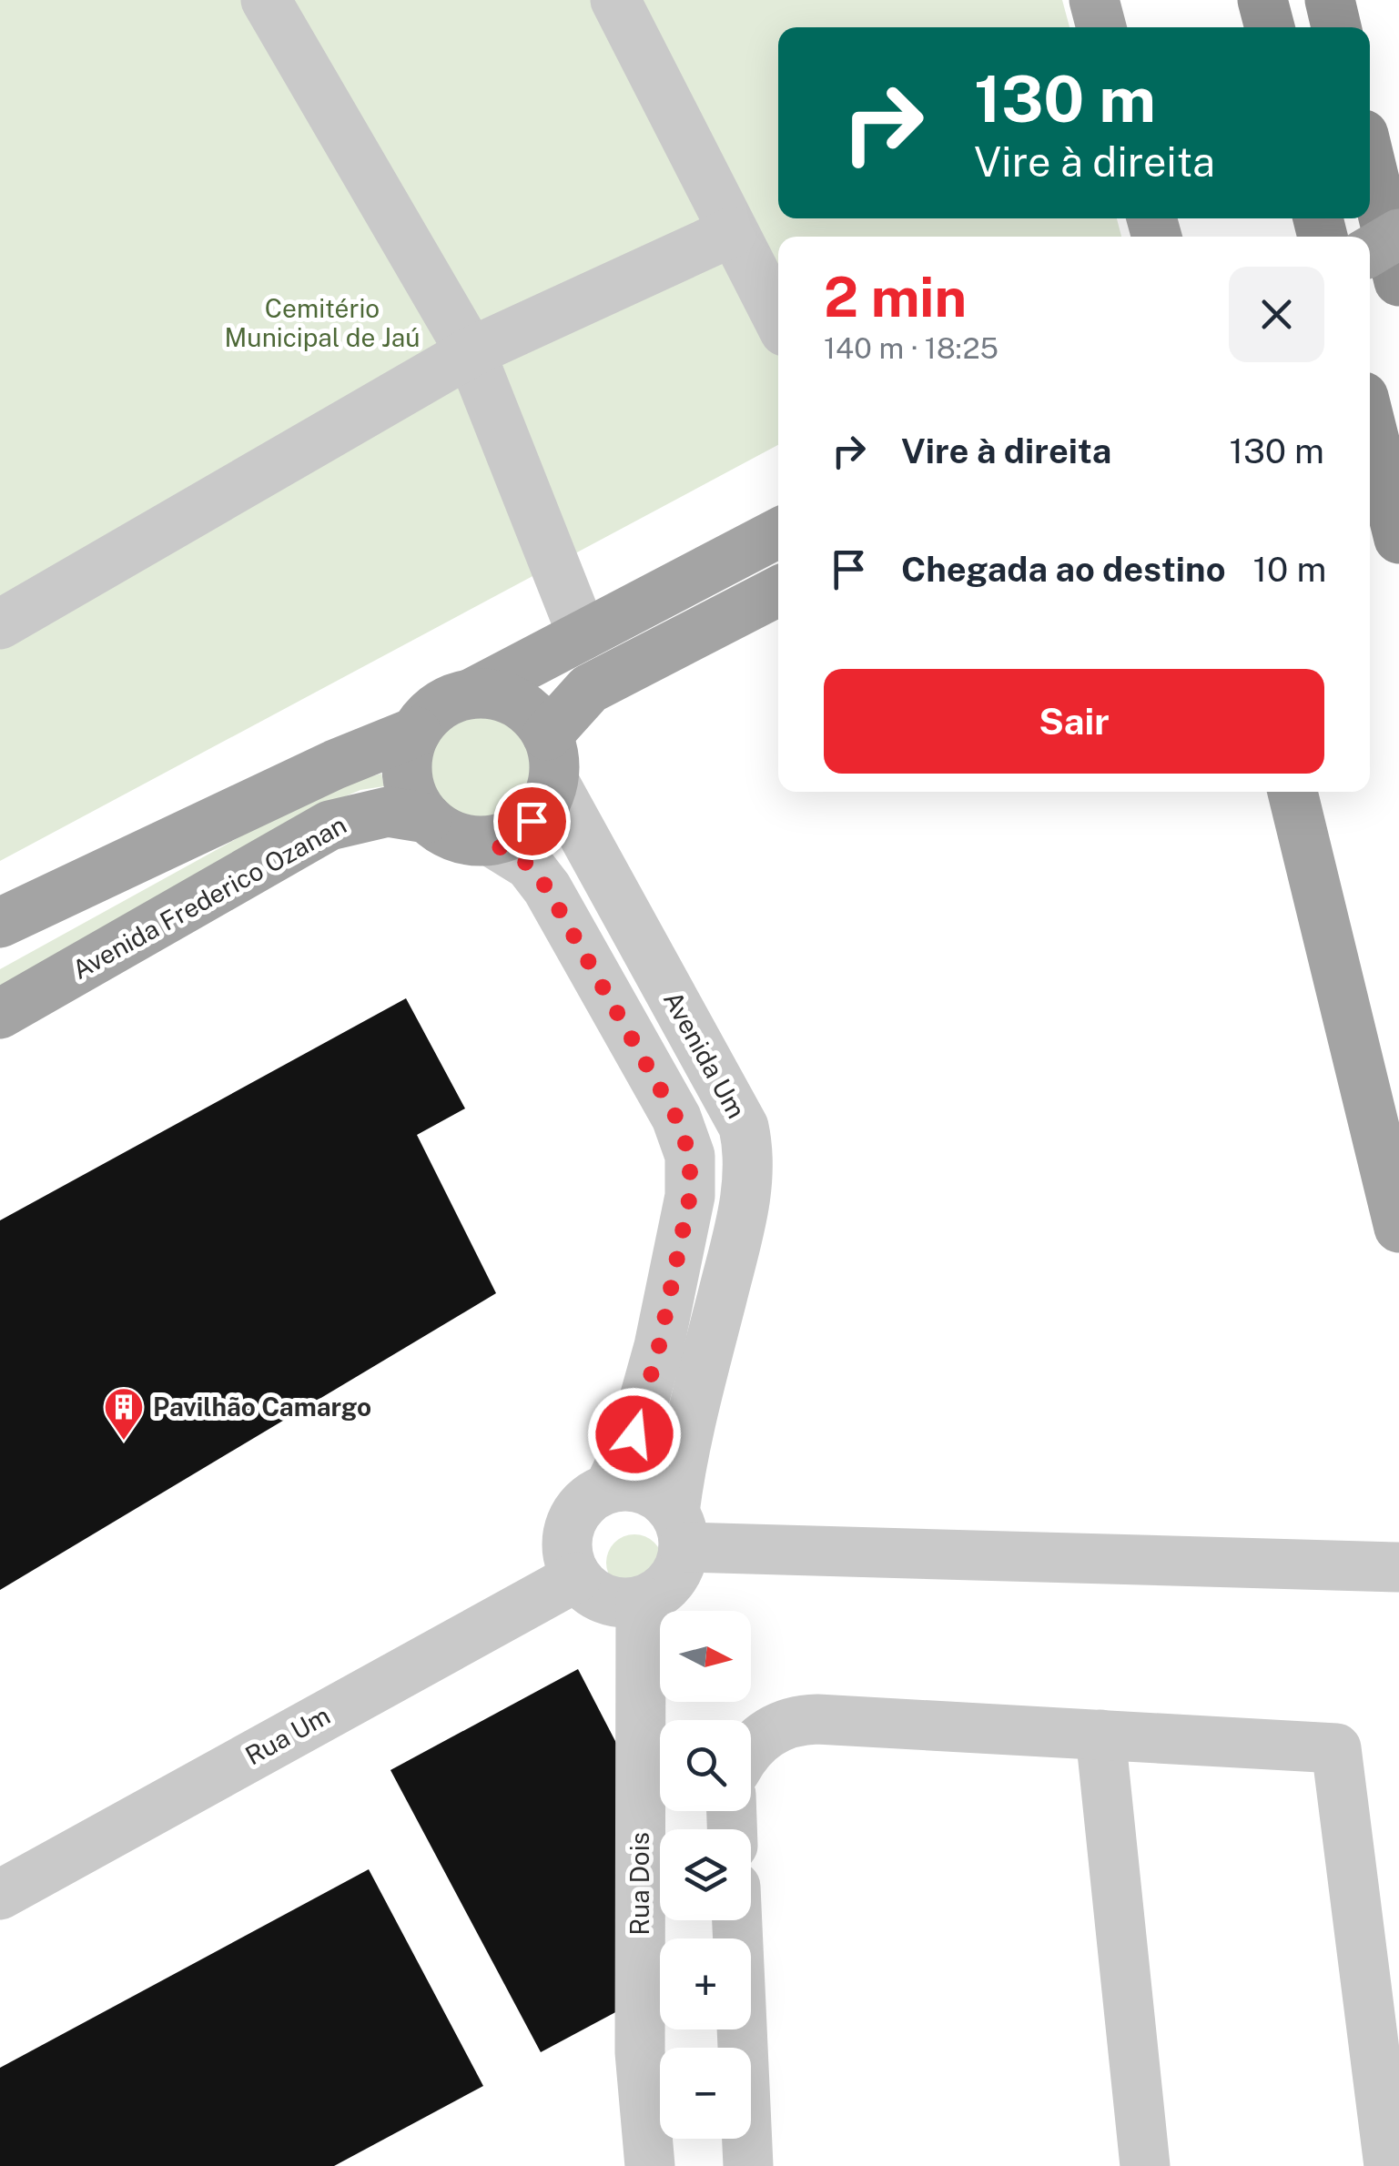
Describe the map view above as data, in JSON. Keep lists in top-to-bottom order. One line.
{"streets":{"main road":["Avenida Frederico Ozanan"],"street":["Avenida Um","Rua Um","Rua Dois"]},"crossings":[["Avenida Frederico Ozanan","Avenida Um"],["Avenida Um","Rua Um"],["Avenida Um","Rua Dois"],["Rua Um","Rua Dois"]],"parks":["Cemitério Municipal de Jaú"],"places":{"building":["Pavilhão Camargo"]},"north":"right","page":{"turn":["130 m","Vire à direita"],"heading":["2 min","140 m · 18:25"],"list":[{"name":"Vire à direita","value":"130 m"},{"name":"Chegada ao destino","value":"10 m"}],"buttons":"Sair","map_buttons":["+","−"]}}
